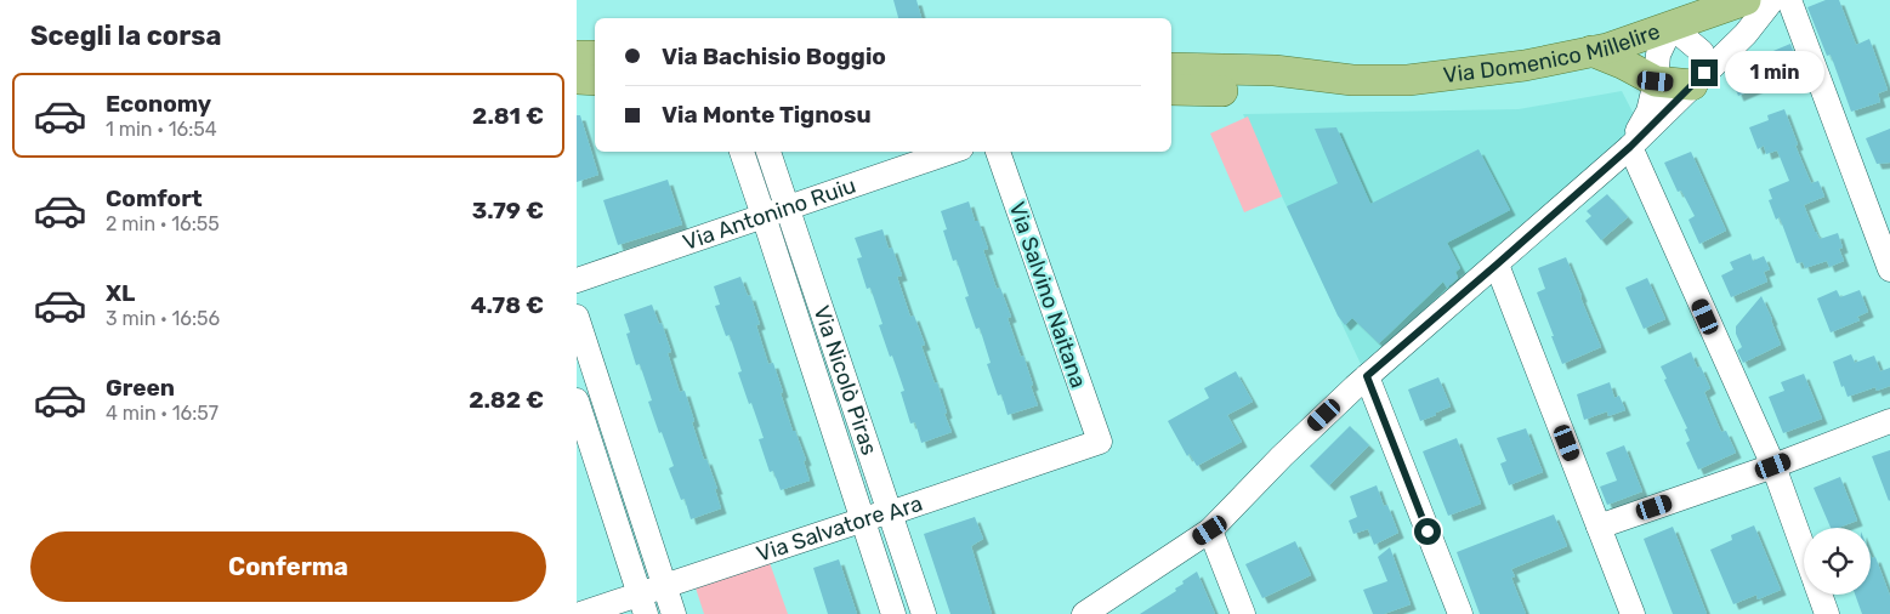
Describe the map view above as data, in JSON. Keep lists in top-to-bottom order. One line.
{"streets":{"main road":["Via Domenico Millelire"],"street":["Via Antonino Ruiu","Via Salvino Naitana","Via Nicolò Piras","Via Salvatore Ara"]},"crossings":[["Via Antonino Ruiu","Via Nicolò Piras"],["Via Salvino Naitana","Via Salvatore Ara"],["Via Nicolò Piras","Via Salvatore Ara"]],"page":{"heading":"Scegli la corsa","banner":["Via Bachisio Boggio","Via Monte Tignosu"],"bubble":"1 min","list":[{"name":"Economy","note":"1 min · 16:54","value":"2.81 €"},{"name":"Comfort","note":"2 min · 16:55","value":"3.79 €"},{"name":"XL","note":"3 min · 16:56","value":"4.78 €"},{"name":"Green","note":"4 min · 16:57","value":"2.82 €"}],"buttons":"Conferma"}}
